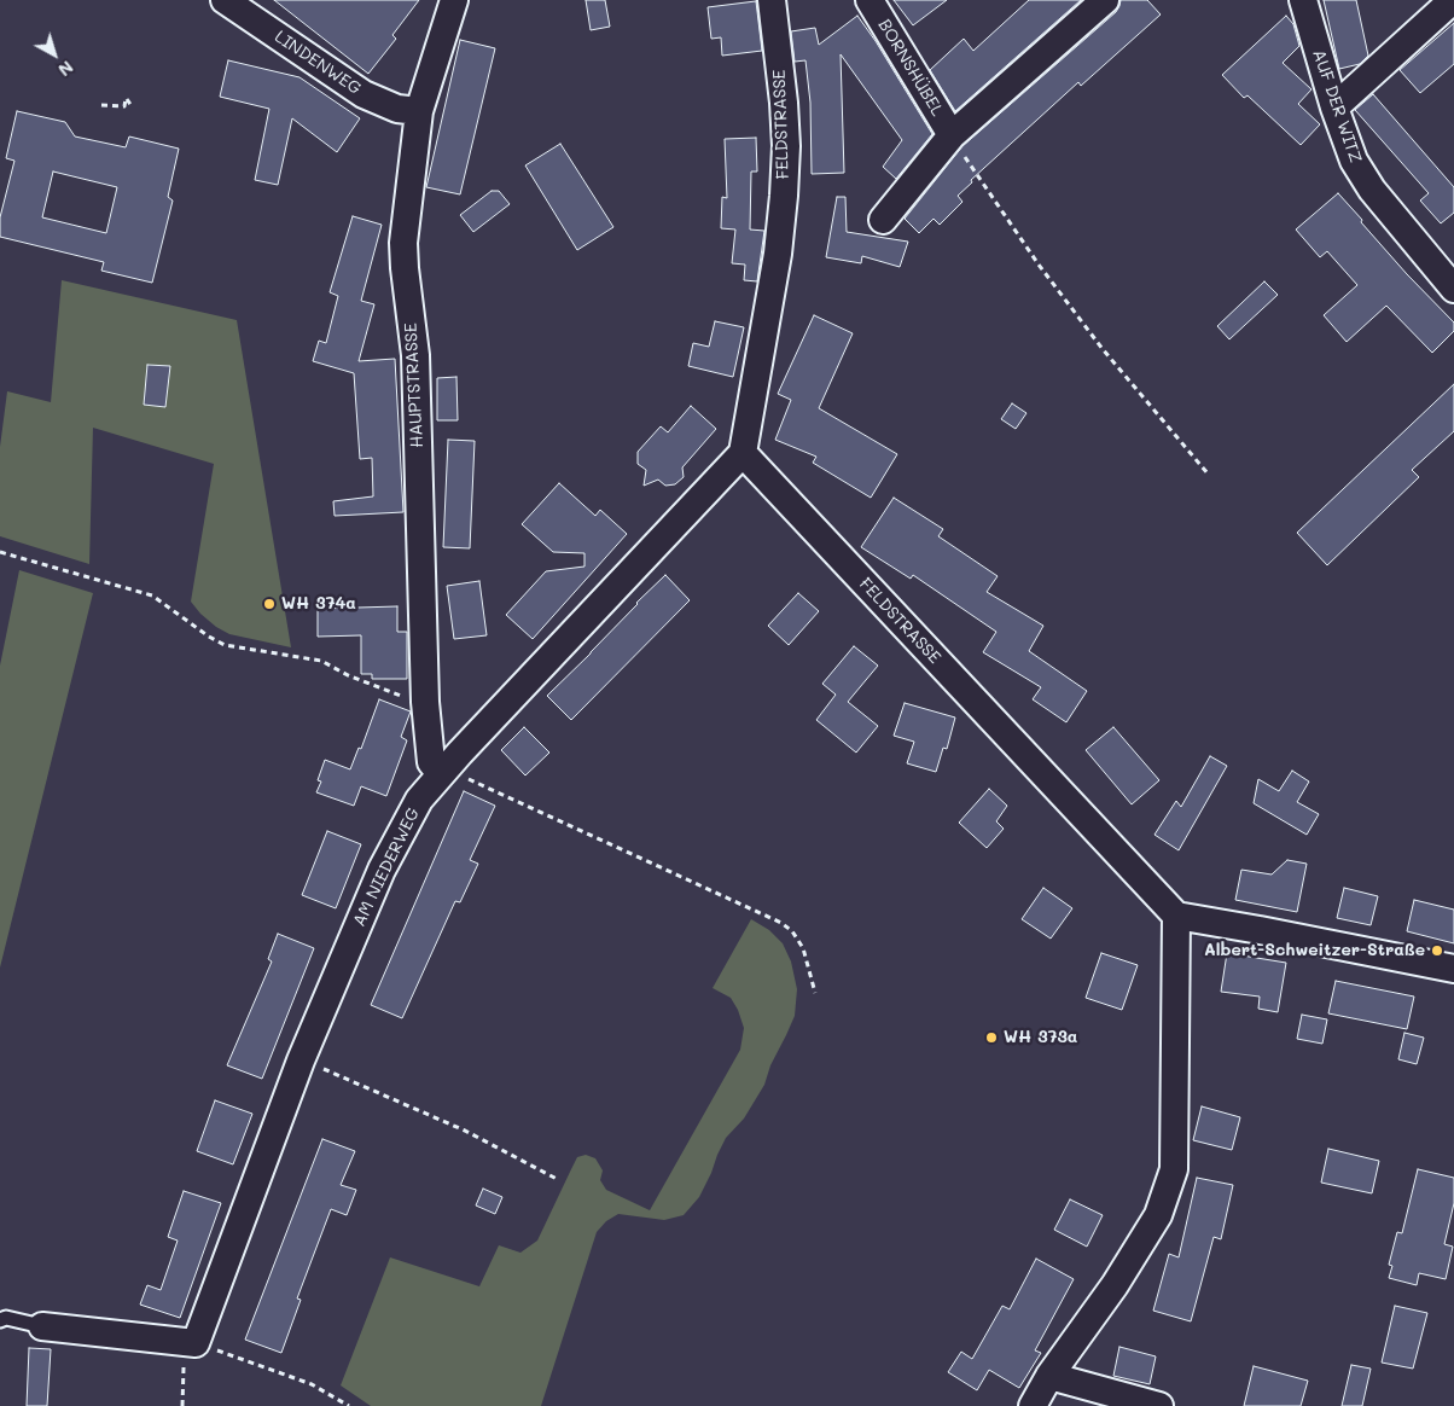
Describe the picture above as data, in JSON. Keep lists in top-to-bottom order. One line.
{"streets":{"street":["LINDENWEG","BORNSHÜBEL","AUF DER WITZ","FELDSTRASSE","HAUPTSTRASSE","AM NIEDERWEG"]},"crossings":[["LINDENWEG","HAUPTSTRASSE"],["FELDSTRASSE","AM NIEDERWEG"],["HAUPTSTRASSE","AM NIEDERWEG"]],"places":["WH 374a","Albert-Schweitzer-Straße","WH 373a"],"north":"bottom right"}
